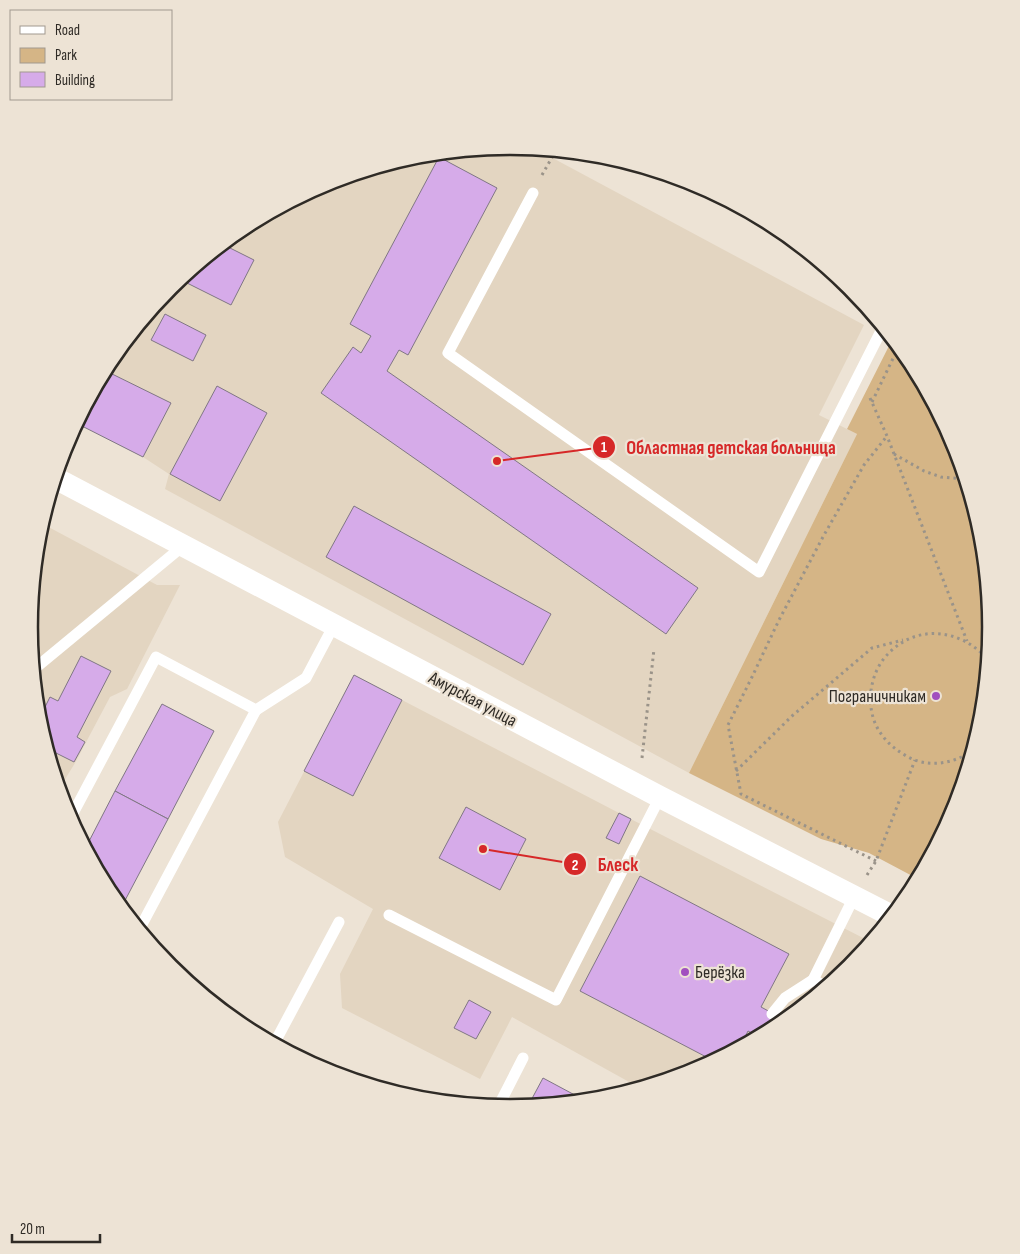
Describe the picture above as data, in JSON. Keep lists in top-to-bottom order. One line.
{"streets":{"street":["Амурская улица"]},"places":["Областная детская больница","Пограничникам","Блеск","Берёзка"],"legend":["Road","Park","Building"],"scale_bar":"20 m"}
